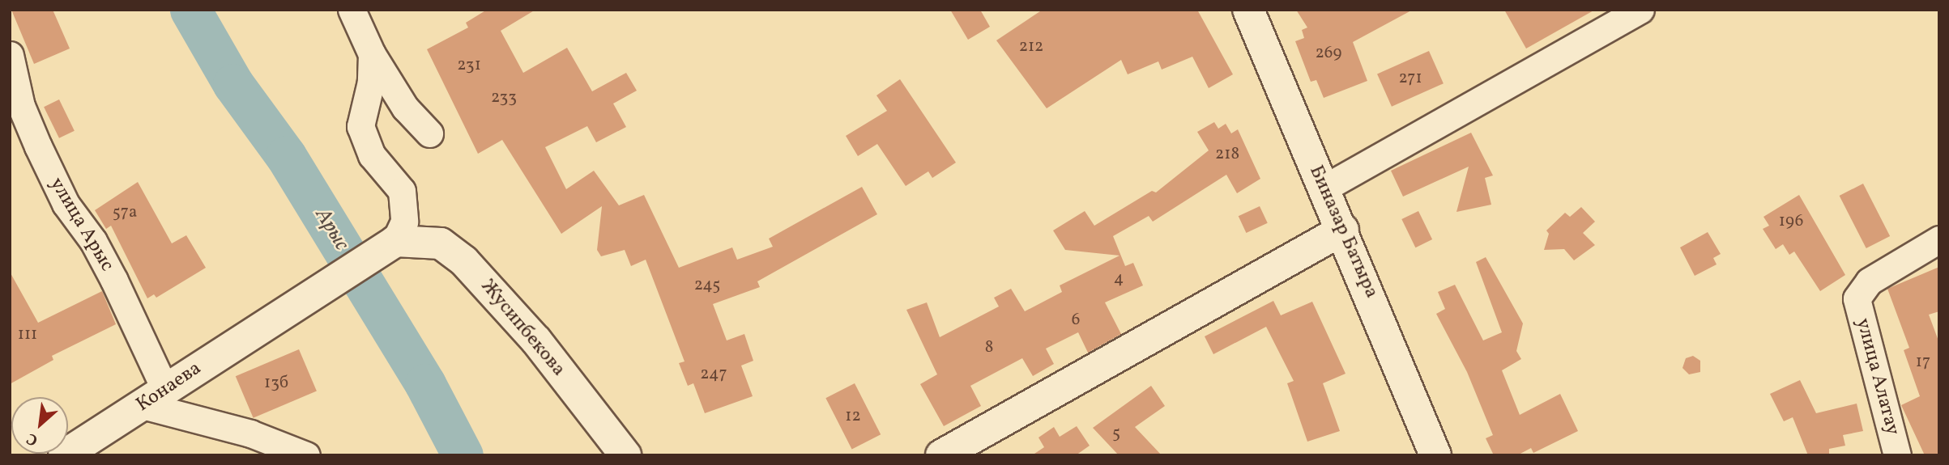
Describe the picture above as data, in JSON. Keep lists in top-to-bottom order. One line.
{"streets":{"street":["улица Арыс","Биназар Батыра","Жусипбекова","улица Алатау","Конаева"]},"crossings":[["улица Арыс","Конаева"],["Жусипбекова","Конаева"]],"water":["Арыс"],"house_numbers":["212","269","231","271","233","218","57а","196","4","245","6","111","8","17","247","13б","12","5"],"north":"bottom left"}
